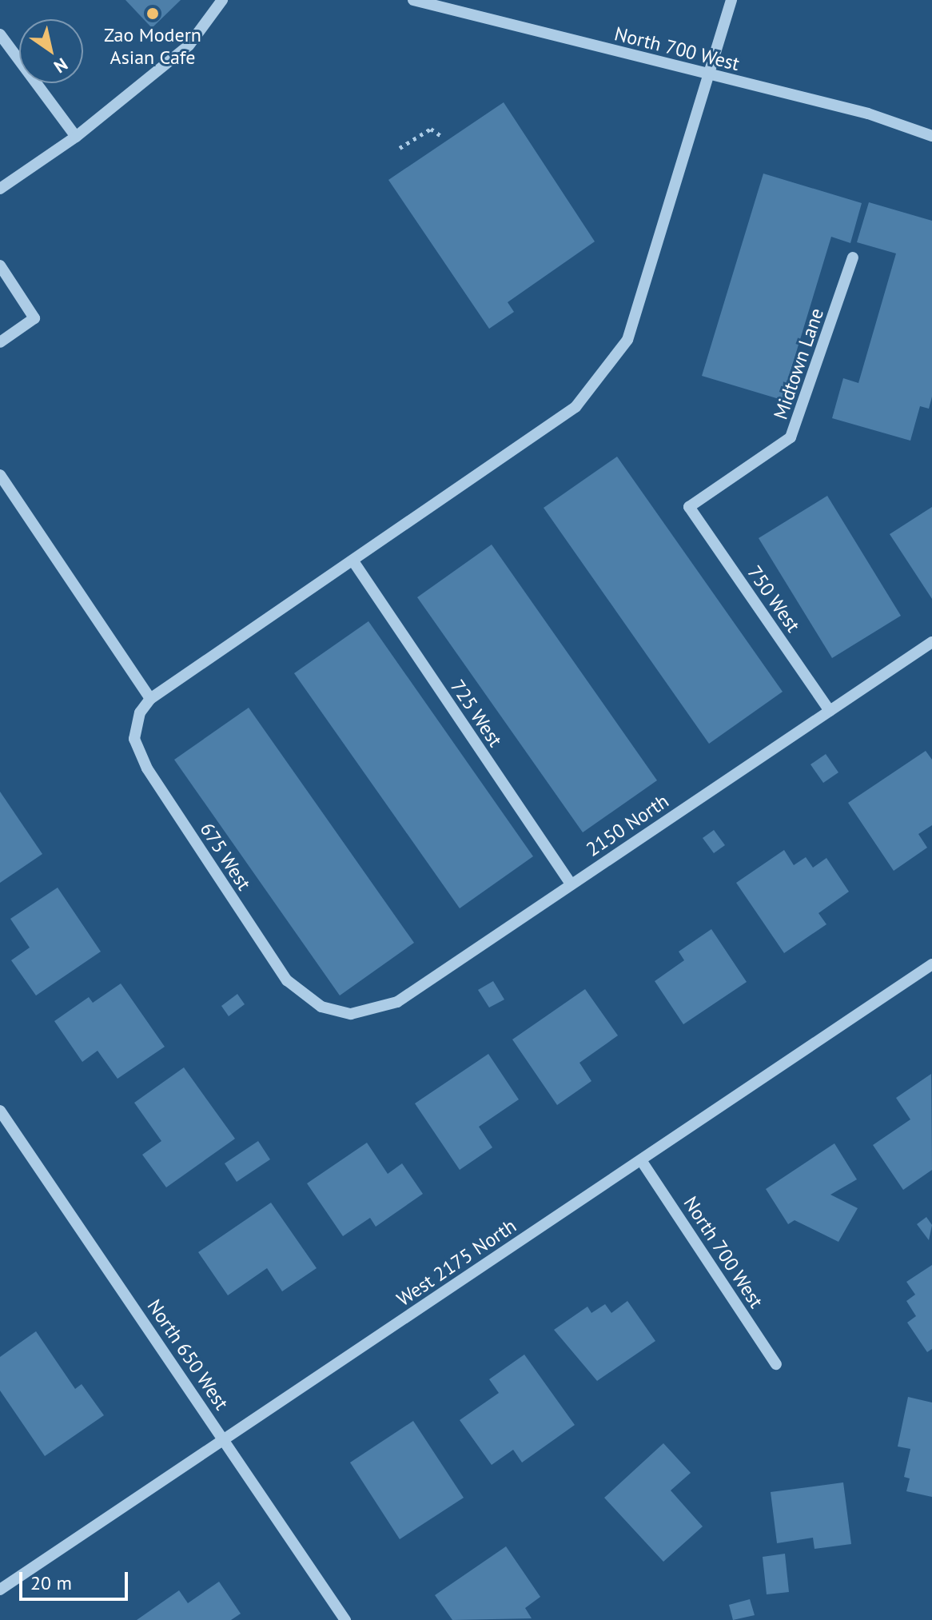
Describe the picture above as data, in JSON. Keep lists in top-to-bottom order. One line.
{"streets":{"street":["North 700 West","Midtown Lane","750 West","725 West","2150 North","675 West","West 2175 North","North 650 West"]},"crossings":[["North 700 West","West 2175 North"],["Midtown Lane","750 West"],["750 West","2150 North"],["725 West","2150 North"],["2150 North","675 West"],["West 2175 North","North 650 West"]],"places":["Zao Modern Asian Cafe"],"scale_bar":"20 m","north":"bottom right"}
